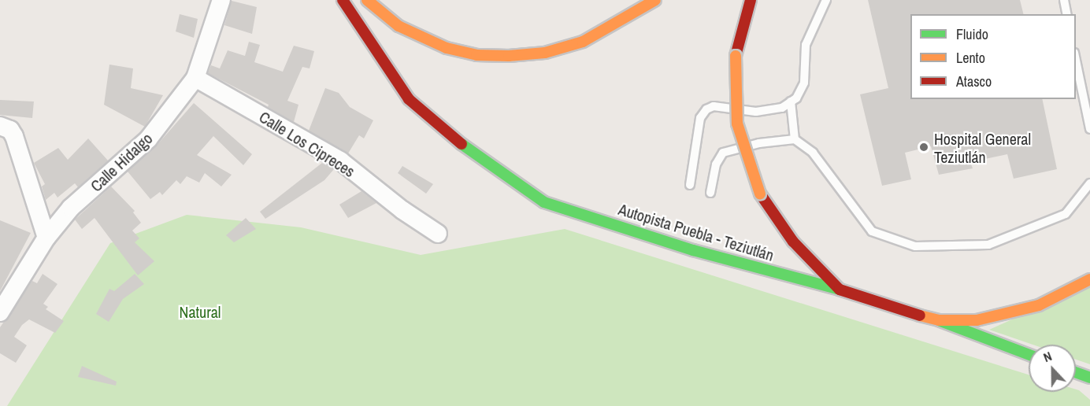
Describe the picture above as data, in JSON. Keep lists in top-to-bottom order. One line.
{"streets":{"main road":["Autopista Puebla - Teziutlán"],"street":["Calle Los Cipreces","Calle Hidalgo"]},"crossings":[["Calle Los Cipreces","Calle Hidalgo"]],"parks":["Natural"],"places":["Hospital General Teziutlán"],"legend":["Fluido","Lento","Atasco"],"north":"top"}
